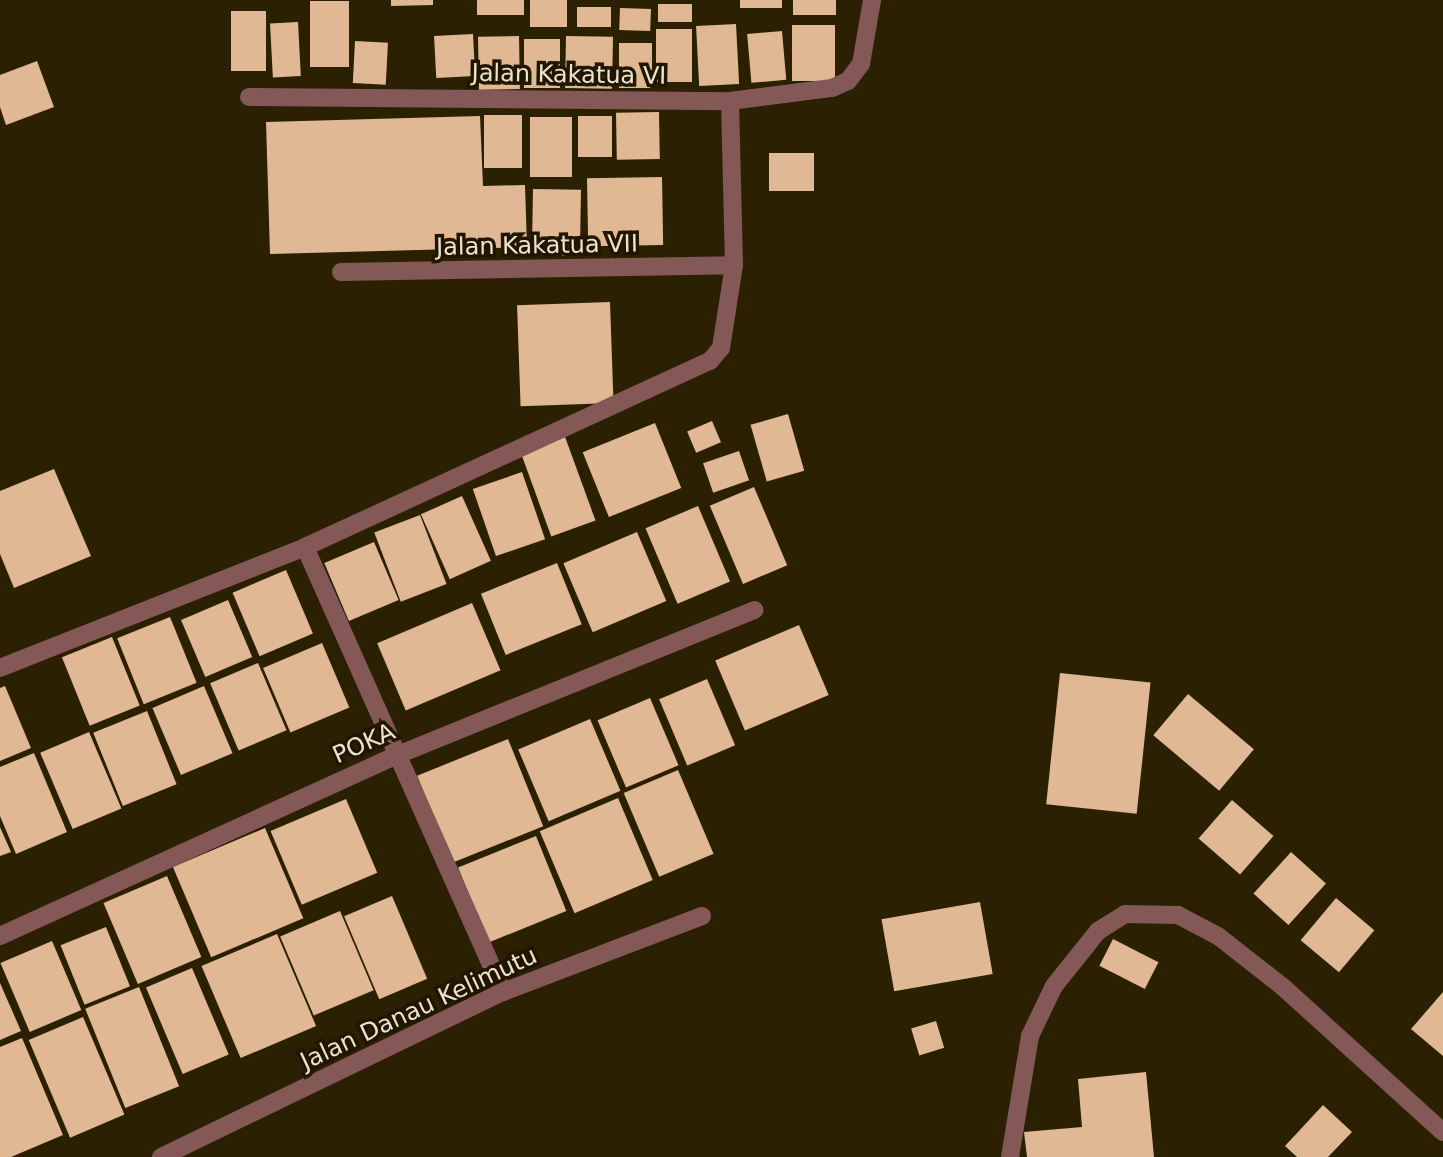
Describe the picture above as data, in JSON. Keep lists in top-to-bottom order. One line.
{"streets":{"street":["Jalan Kakatua VI","Jalan Kakatua VII","POKA","Jalan Danau Kelimutu"]}}
